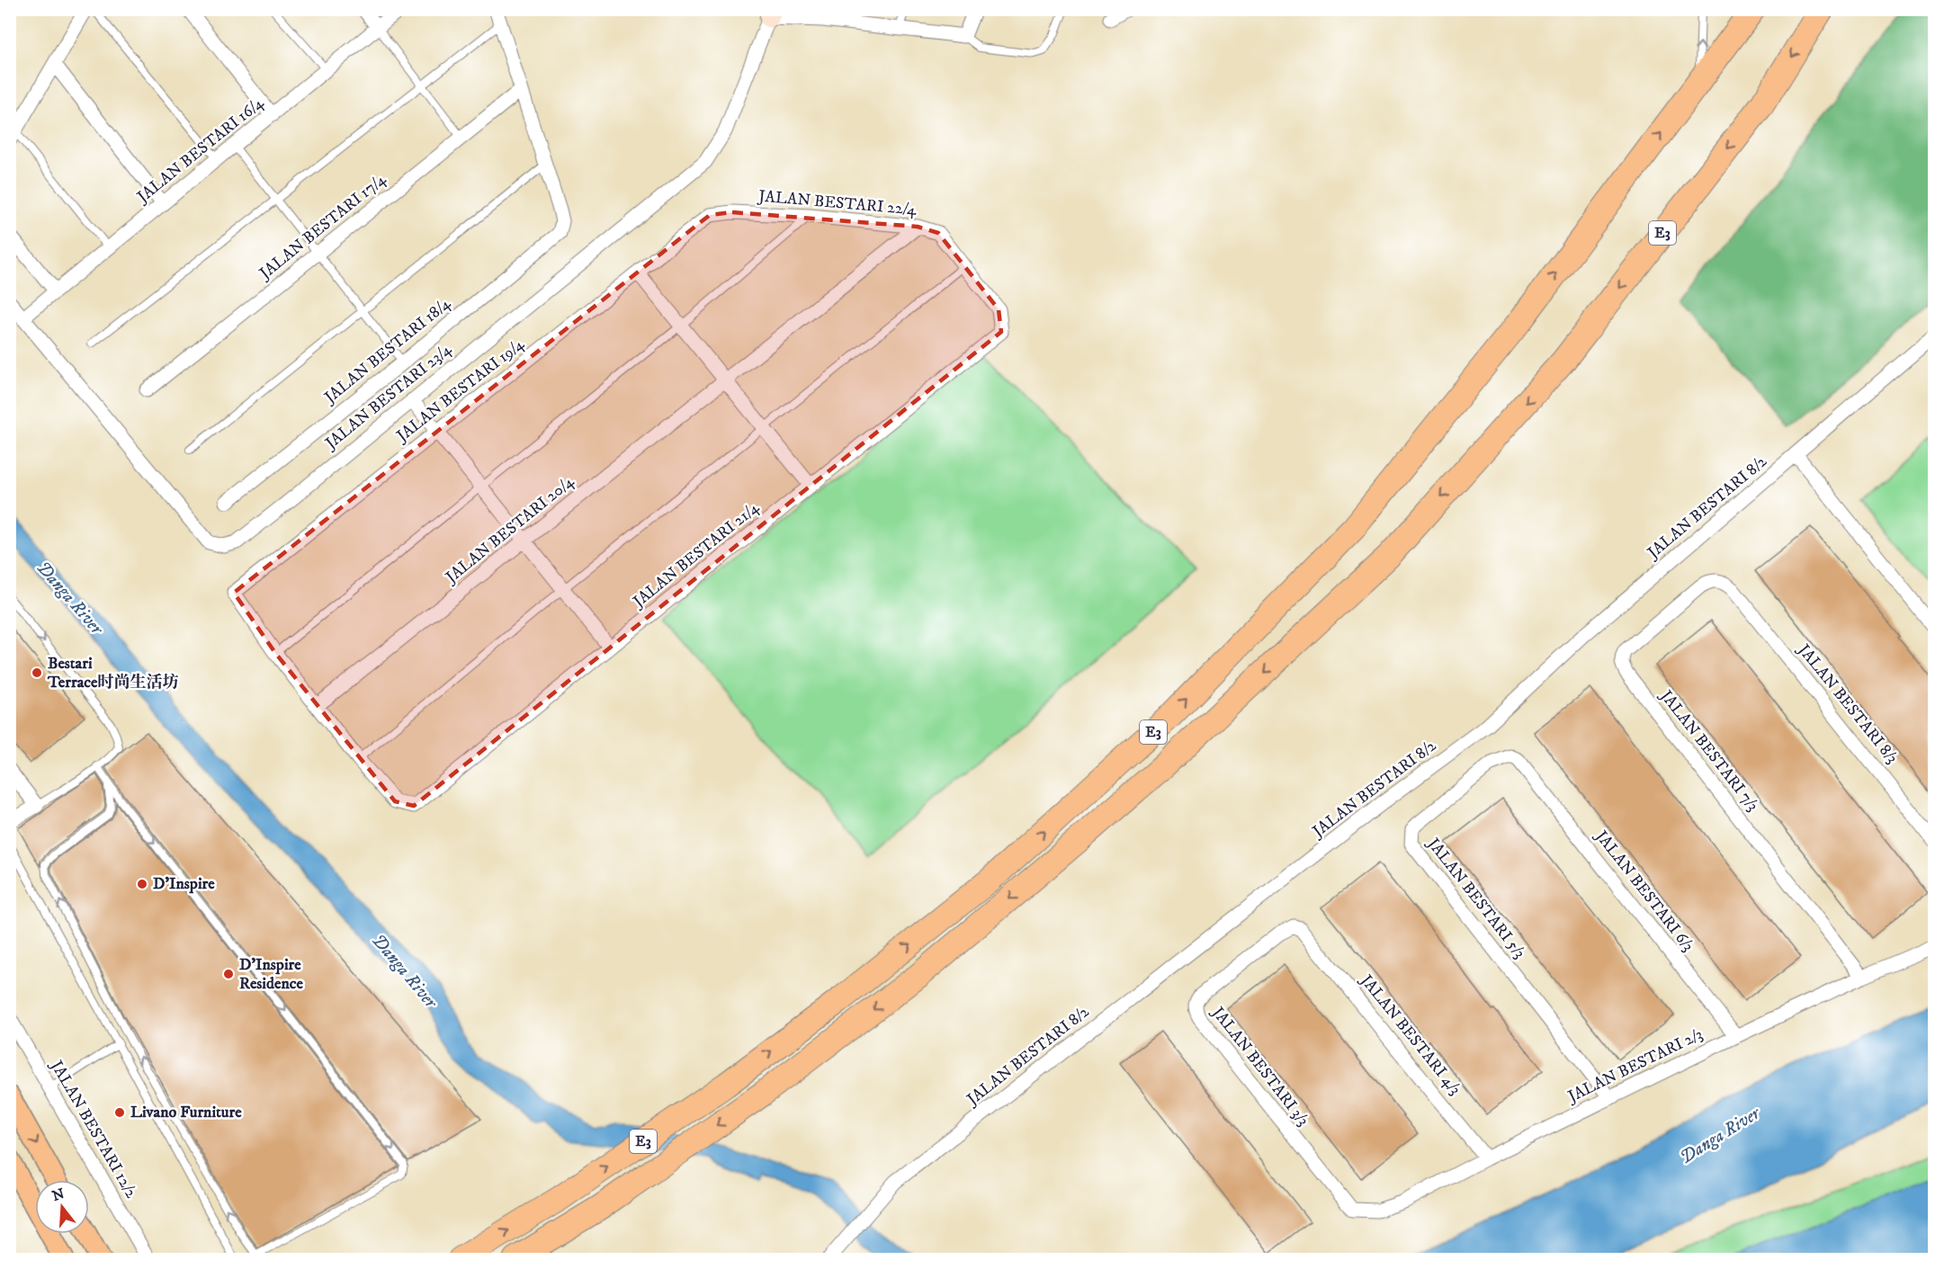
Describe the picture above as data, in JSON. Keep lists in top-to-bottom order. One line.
{"streets":{"highway":["E3"],"street":["JALAN BESTARI 16/4","JALAN BESTARI 22/4","JALAN BESTARI 17/4","JALAN BESTARI 18/4","JALAN BESTARI 19/4","JALAN BESTARI 23/4","JALAN BESTARI 8/2","JALAN BESTARI 20/4","JALAN BESTARI 21/4","JALAN BESTARI 8/3","JALAN BESTARI 7/3","JALAN BESTARI 6/3","JALAN BESTARI 5/3","JALAN BESTARI 4/3","JALAN BESTARI 2/3","JALAN BESTARI 3/3","JALAN BESTARI 12/2"]},"crossings":[["JALAN BESTARI 16/4","JALAN BESTARI 23/4"],["JALAN BESTARI 22/4","JALAN BESTARI 19/4"],["JALAN BESTARI 22/4","JALAN BESTARI 20/4"],["JALAN BESTARI 22/4","JALAN BESTARI 21/4"],["JALAN BESTARI 8/3","JALAN BESTARI 7/3"],["JALAN BESTARI 7/3","JALAN BESTARI 2/3"],["JALAN BESTARI 6/3","JALAN BESTARI 5/3"],["JALAN BESTARI 6/3","JALAN BESTARI 2/3"],["JALAN BESTARI 5/3","JALAN BESTARI 2/3"],["JALAN BESTARI 4/3","JALAN BESTARI 2/3"],["JALAN BESTARI 4/3","JALAN BESTARI 3/3"],["JALAN BESTARI 2/3","JALAN BESTARI 3/3"]],"water":["Danga River"],"places":["Bestari Terrace时尚生活坊","D'Inspire","D'Inspire Residence","Livano Furniture"],"north":"top"}
